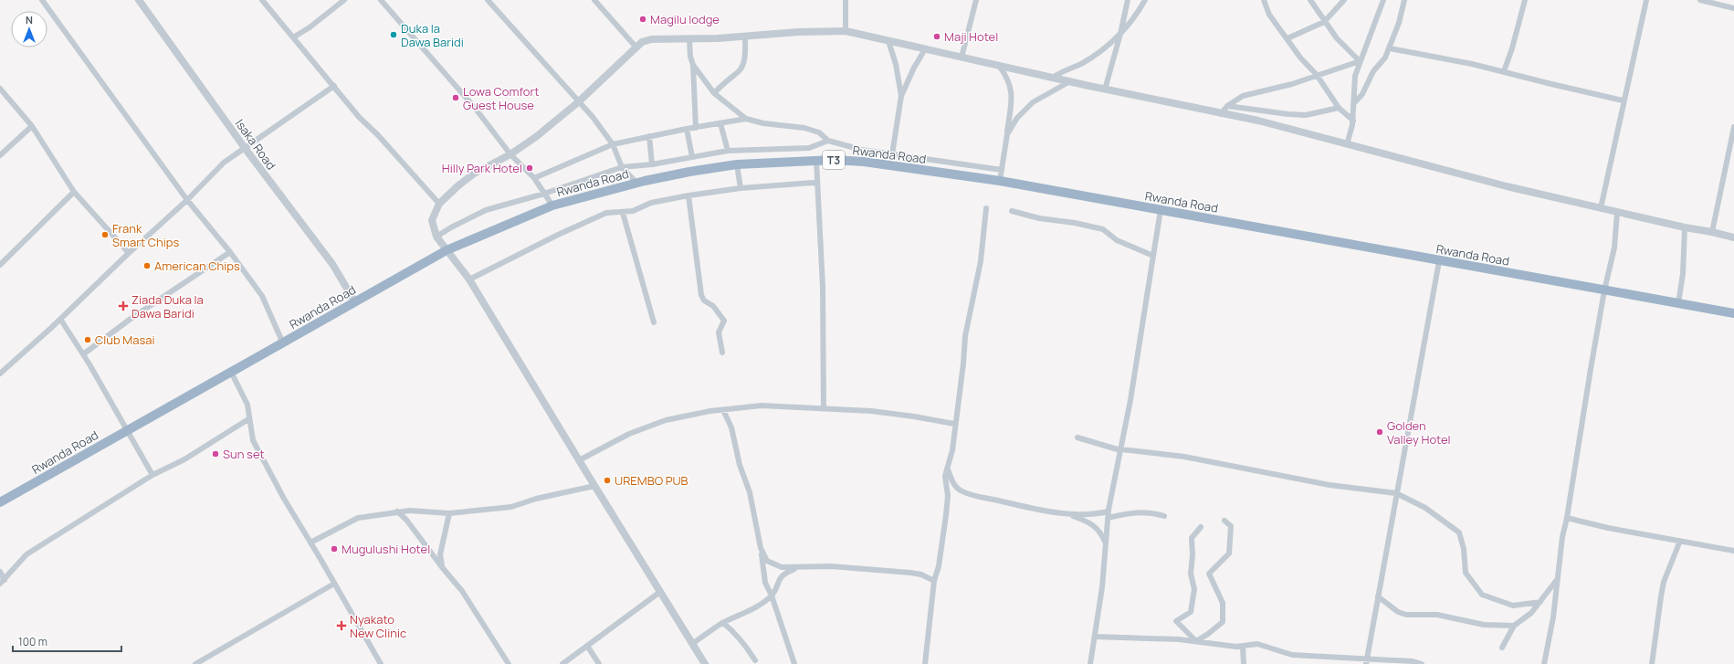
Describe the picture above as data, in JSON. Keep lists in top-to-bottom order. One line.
{"streets":{"highway":["Rwanda Road","T3"],"street":["Isaka Road"]},"crossings":[["Isaka Road","Rwanda Road"]],"places":{"other":["Magilu lodge","Duka la Dawa Baridi","Maji Hotel","Lowa Comfort Guest House","Hilly Park Hotel","Frank Smart Chips","American Chips","Club Masai","Golden Valley Hotel","Sun set","UREMBO PUB","Mugulushi Hotel"],"health":["Ziada Duka la Dawa Baridi","Nyakato New Clinic"]},"scale_bar":"100 m","north":"top"}
